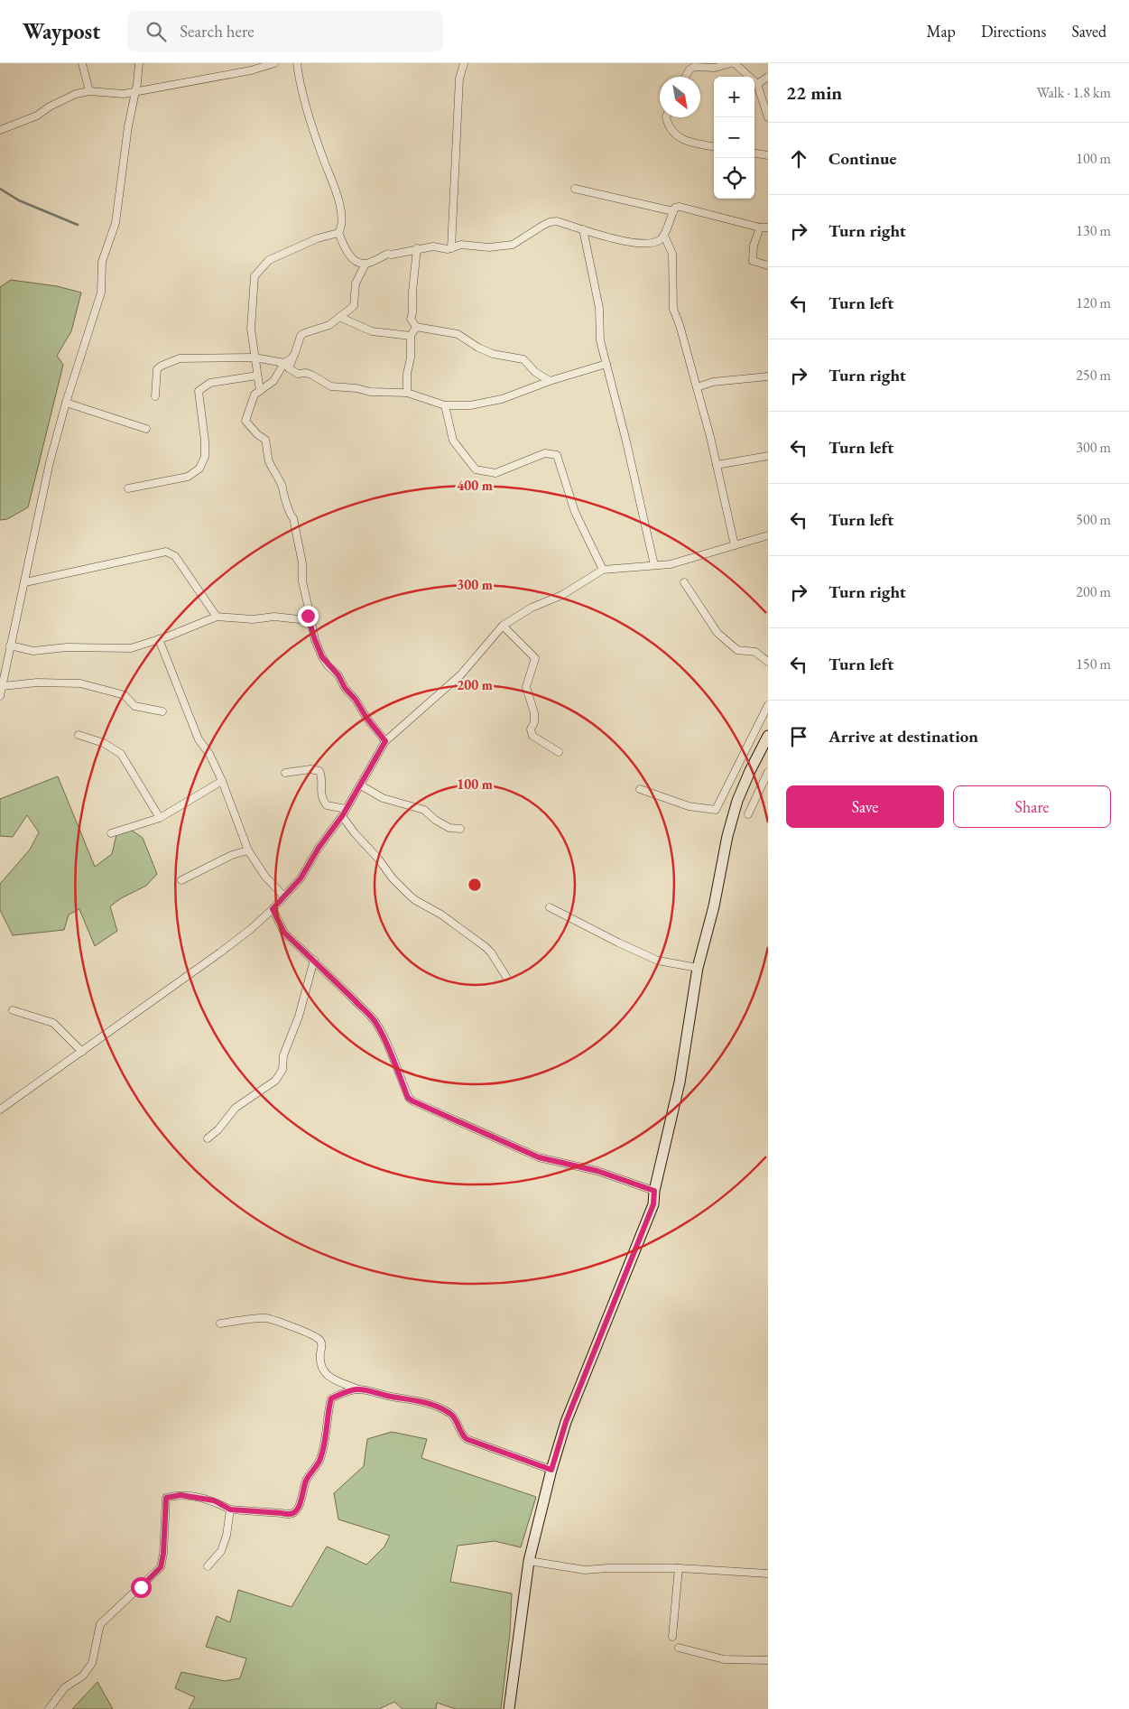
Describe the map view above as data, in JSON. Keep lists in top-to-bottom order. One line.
{"north":"bottom right","page":{"header":"Waypost","search":"Search here","nav":["Map","Directions","Saved"],"heading":["22 min","Walk · 1.8 km"],"map_buttons":["+","−"],"list":[["Continue","100 m"],["Turn right","130 m"],["Turn left","120 m"],["Turn right","250 m"],["Turn left","300 m"],["Turn left","500 m"],["Turn right","200 m"],["Turn left","150 m"],"Arrive at destination"],"buttons":["Save","Share"]},"rings":["400 m","300 m","200 m","100 m"]}
